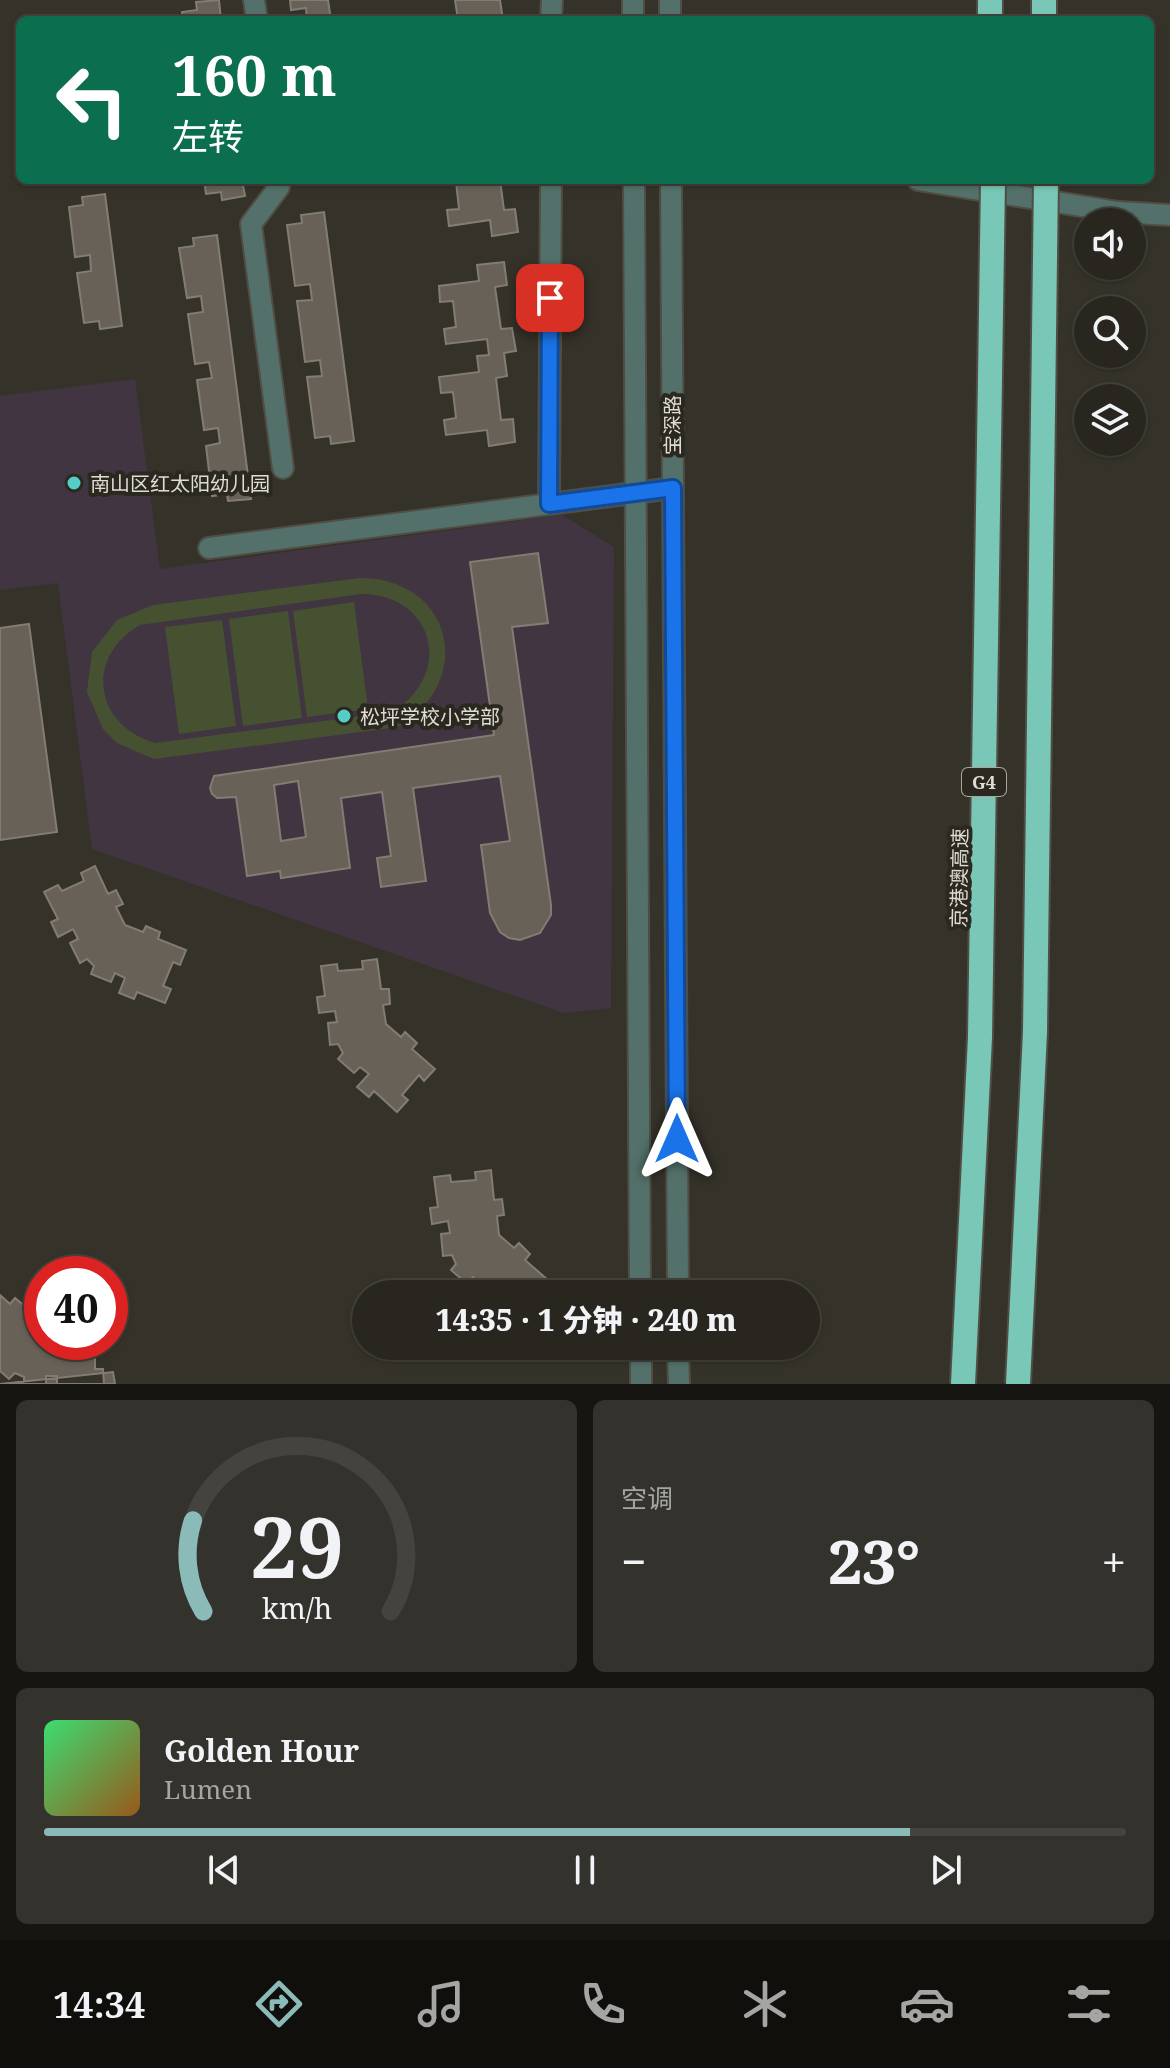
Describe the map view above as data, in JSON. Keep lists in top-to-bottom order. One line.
{"streets":{"highway":["G4","京港澳高速"],"street":["宝深路"]},"places":["南山区红太阳幼儿园","松坪学校小学部"],"page":{"turn":["160 m","左转"],"limit":"40","trip":"14:35 · 1 分钟 · 240 m","tile":"空调","heat":["−","23°","+"],"song":["Golden Hour","Lumen"],"tabs":"14:34","gauge":["29","km/h"]}}
